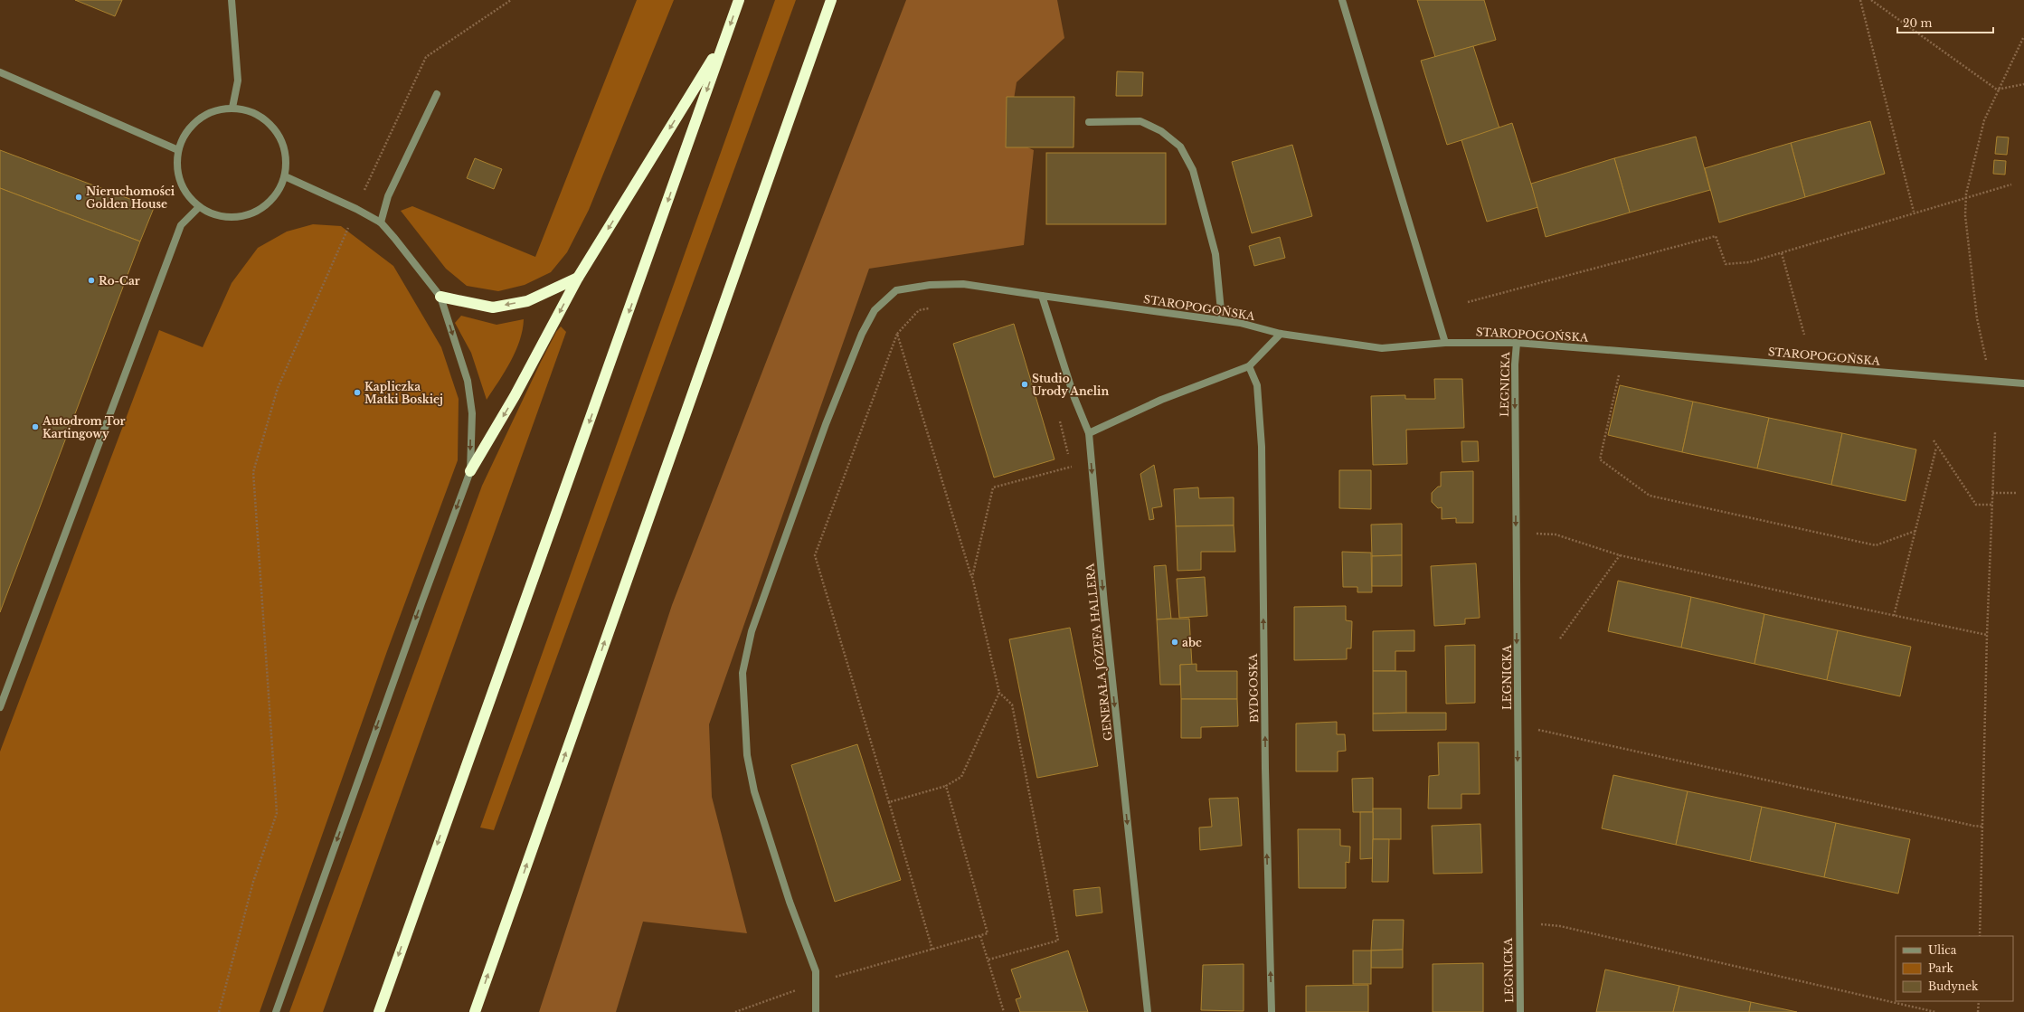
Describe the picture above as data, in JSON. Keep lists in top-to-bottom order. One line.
{"streets":{"street":["STAROPOGOŃSKA","LEGNICKA","GENERAŁA JÓZEFA HALLERA","BYDGOSKA"]},"crossings":[["STAROPOGOŃSKA","LEGNICKA"],["STAROPOGOŃSKA","GENERAŁA JÓZEFA HALLERA"]],"one_way":["LEGNICKA","GENERAŁA JÓZEFA HALLERA","BYDGOSKA"],"places":["Nieruchomości Golden House","Ro-Car","Studio Urody Anelin","Kapliczka Matki Boskiej","Autodrom Tor Kartingowy","abc"],"legend":["Ulica","Park","Budynek"],"scale_bar":"20 m"}
